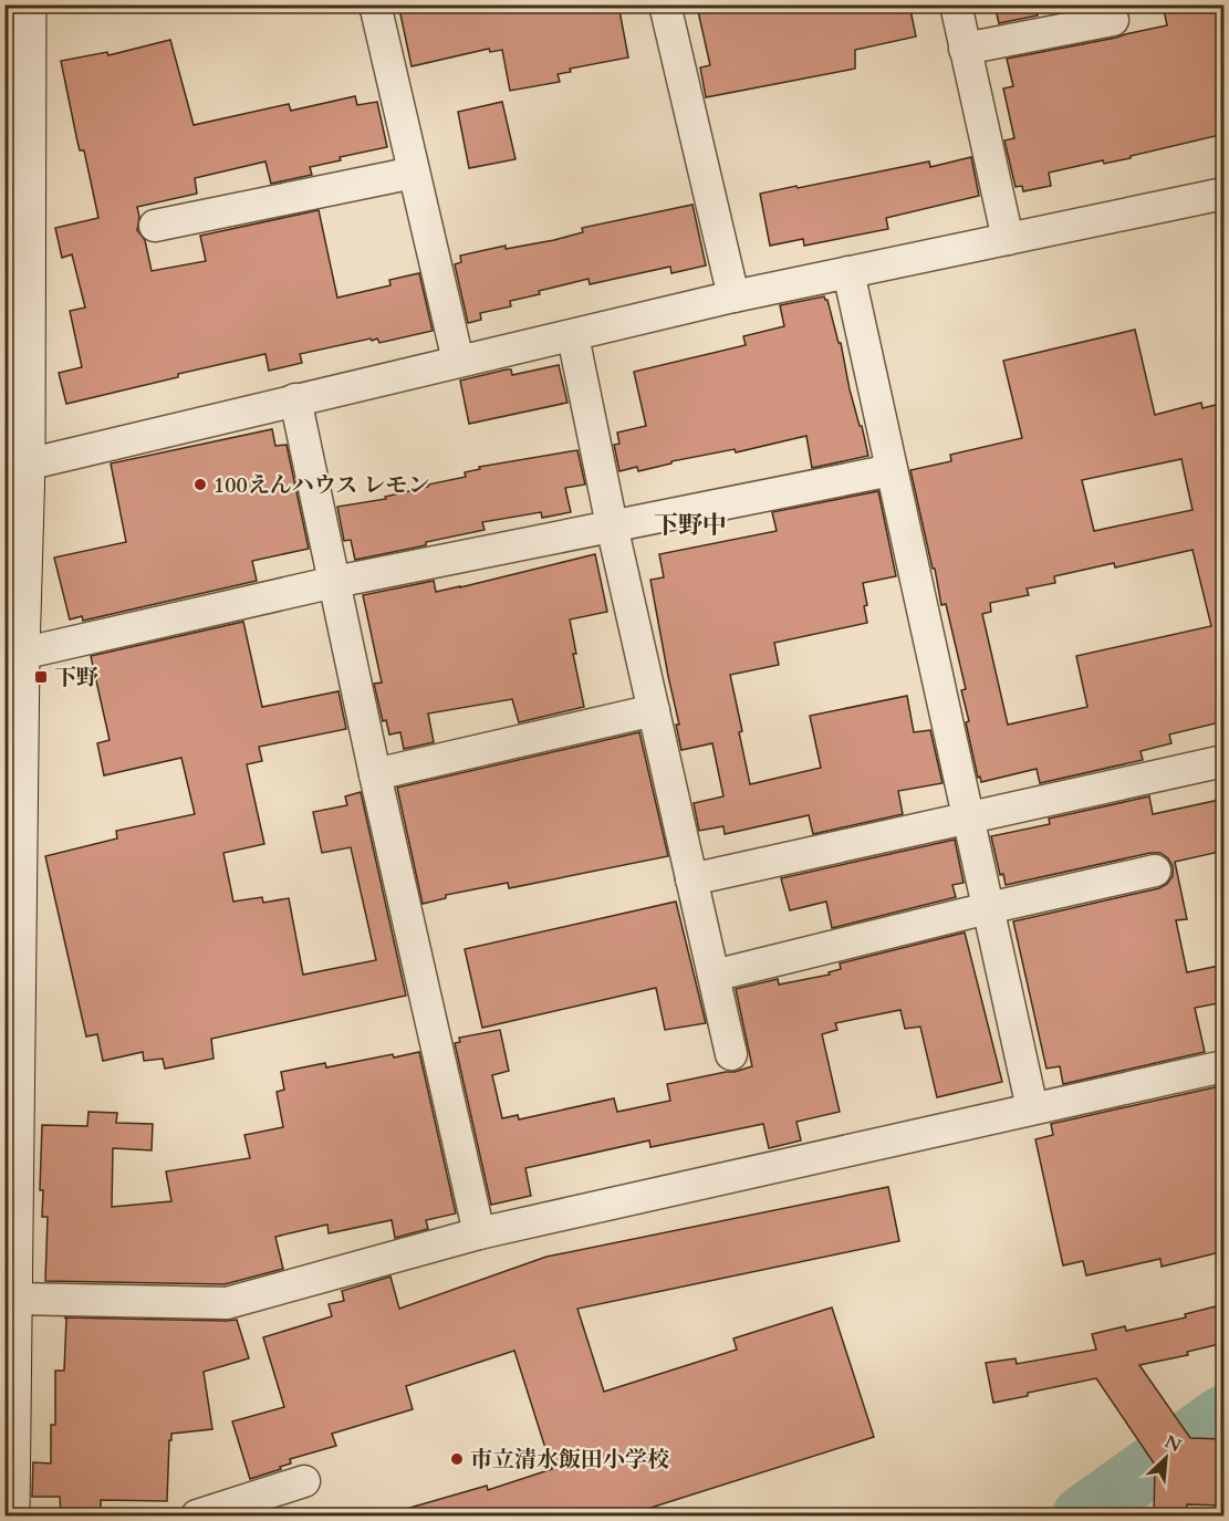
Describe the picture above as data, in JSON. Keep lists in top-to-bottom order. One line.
{"districts":["下野中"],"places":{"other":["100えんハウス レモン","市立清水飯田小学校"],"transit":["下野"]},"north":"top right"}
